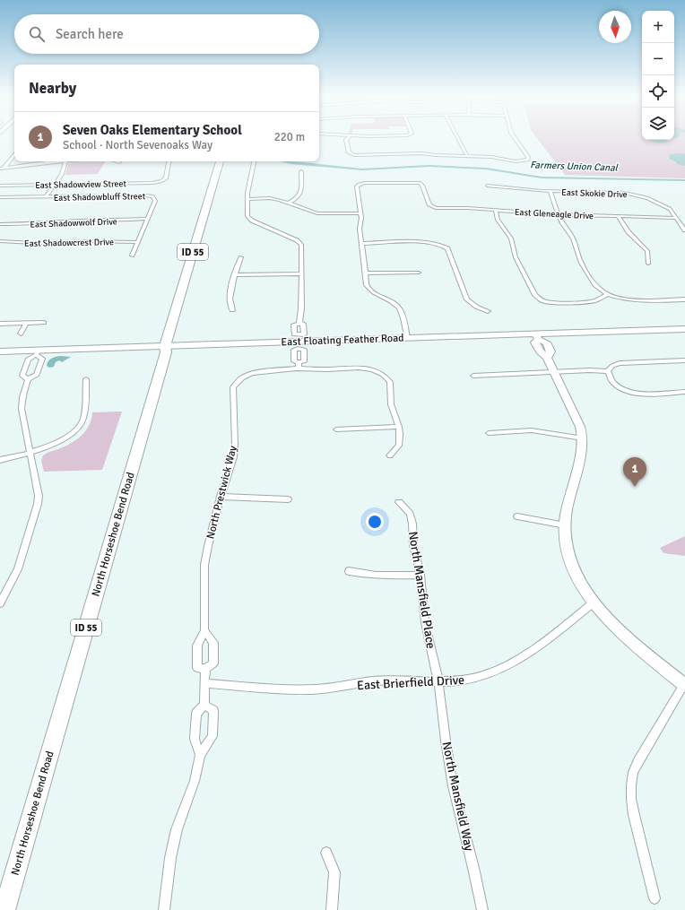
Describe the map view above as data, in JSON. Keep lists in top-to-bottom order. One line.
{"streets":{"highway":["ID 55","North Horseshoe Bend Road"],"street":["East Shadowview Street","East Skokie Drive","East Shadowbluff Street","East Gleneagle Drive","East Shadowwolf Drive","East Shadowcrest Drive","East Floating Feather Road","North Prestwick Way","North Mansfield Place","East Brierfield Drive","North Mansfield Way"]},"crossings":[["East Skokie Drive","East Gleneagle Drive"],["East Shadowbluff Street","East Shadowwolf Drive"],["East Floating Feather Road","North Horseshoe Bend Road"],["North Mansfield Place","East Brierfield Drive"],["North Mansfield Place","North Mansfield Way"],["East Brierfield Drive","North Mansfield Way"]],"water":["Farmers Union Canal"],"north":"bottom","page":{"map_buttons":["+","−"],"search":"Search here","heading":"Nearby","list":[{"mark":"1","name":"Seven Oaks Elementary School","note":"School · North Sevenoaks Way","value":"220 m"}],"pins":"1"}}
